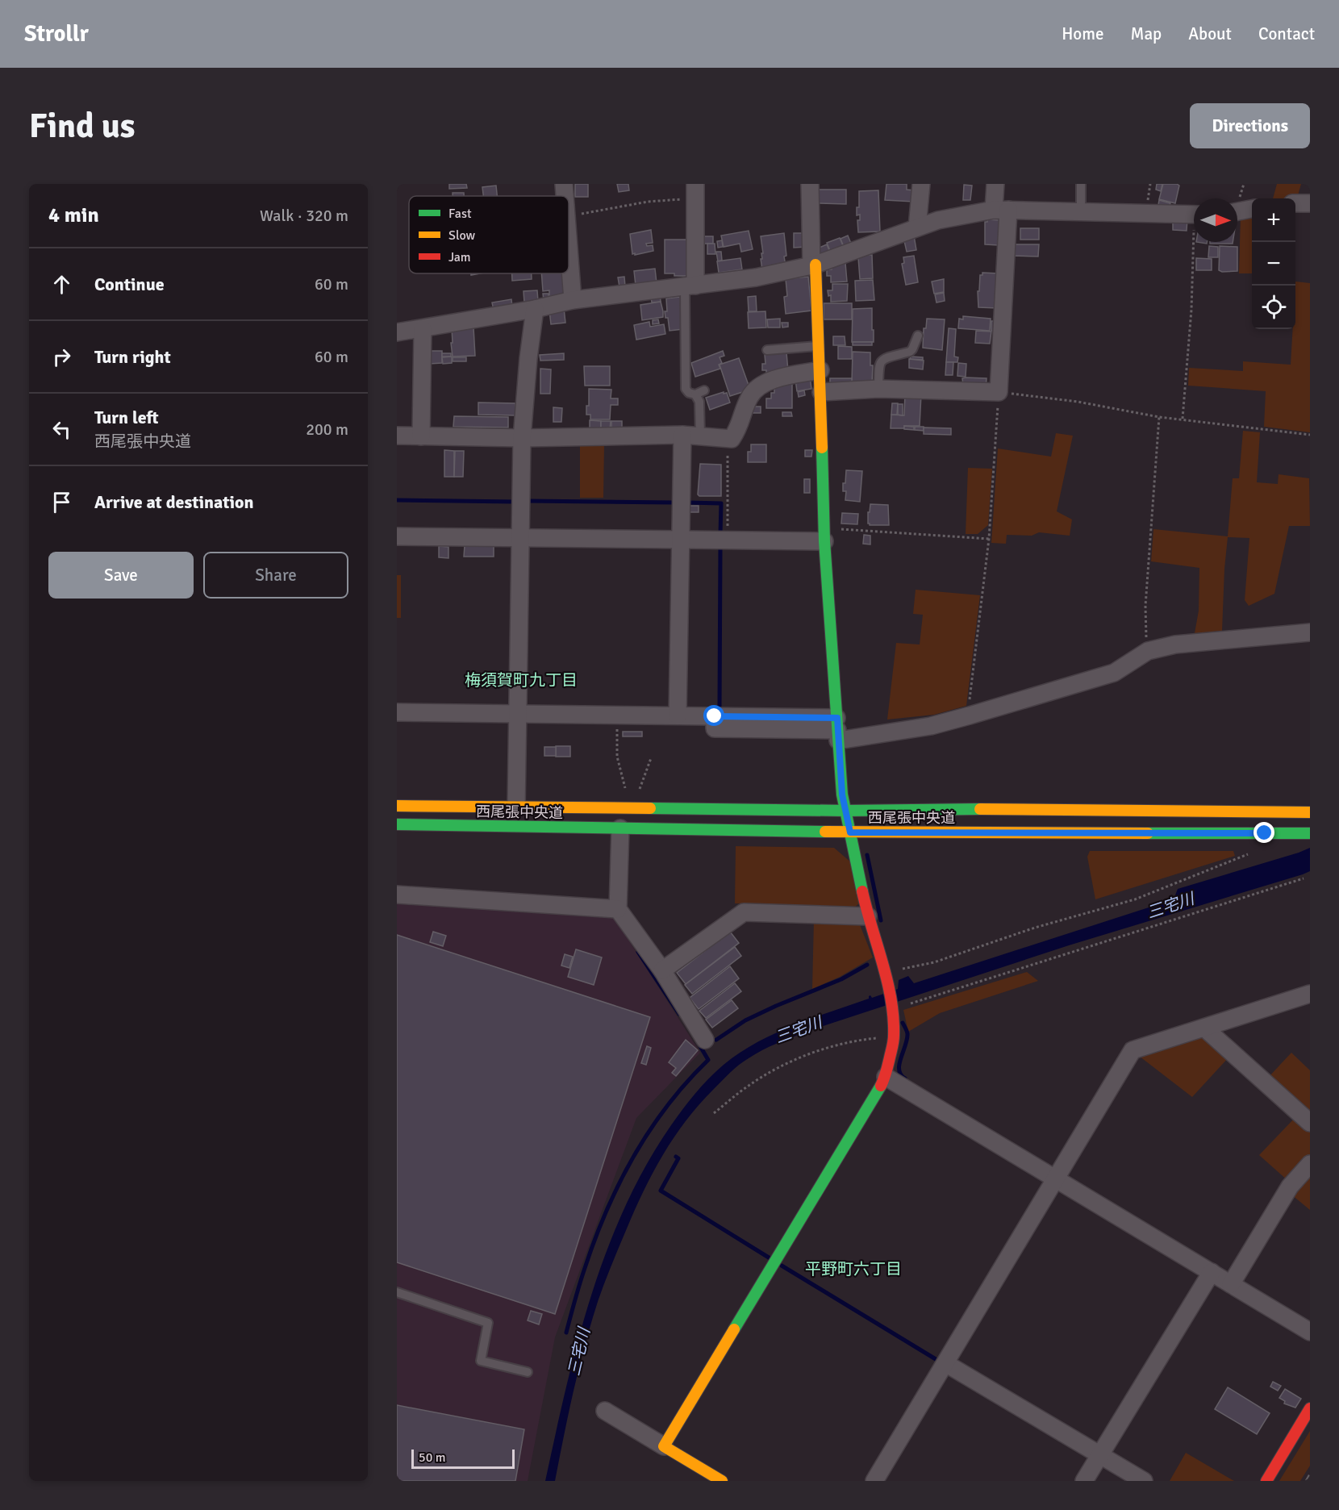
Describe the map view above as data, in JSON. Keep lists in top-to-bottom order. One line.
{"streets":{"main road":["西尾張中央道"]},"districts":["梅須賀町九丁目","平野町六丁目"],"water":["三宅川"],"legend":["Fast","Slow","Jam"],"scale_bar":"50 m","north":"right","page":{"header":"Strollr","nav":["Home","Map","About","Contact"],"buttons":["Directions",["Save","Share"]],"title":"Find us","heading":["4 min","Walk · 320 m"],"map_buttons":["+","−"],"list":[["Continue","60 m"],["Turn right","60 m"],["Turn left","西尾張中央道","200 m"],"Arrive at destination"],"scale":"50 m"}}
